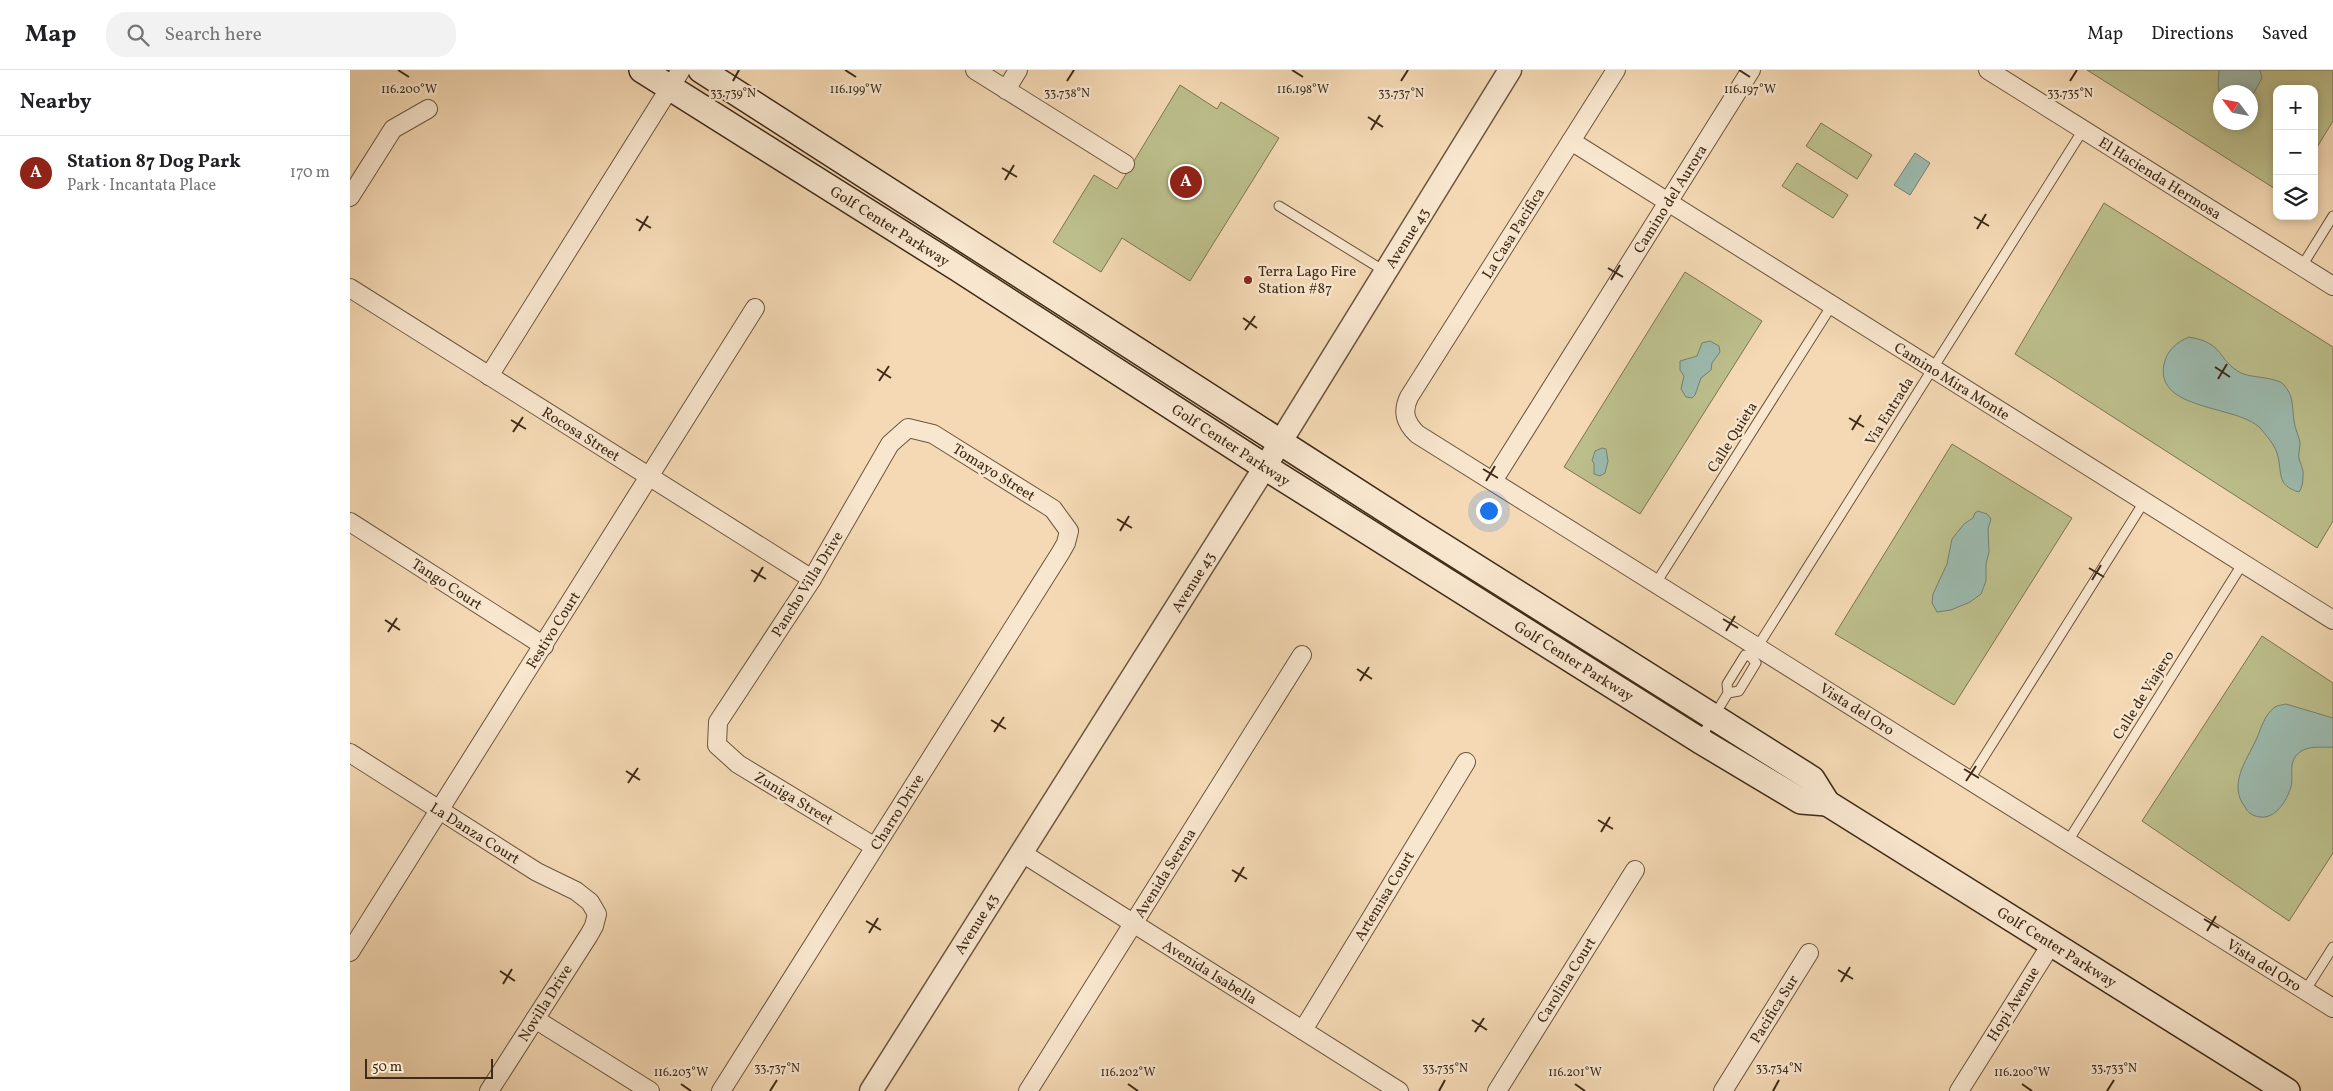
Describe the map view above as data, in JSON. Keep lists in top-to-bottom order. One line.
{"streets":{"main road":["Golf Center Parkway"],"street":["El Hacienda Hermosa","Camino del Aurora","La Casa Pacifica","Avenue 43","Camino Mira Monte","Rocosa Street","Tomayo Street","Tango Court","Pancho Villa Drive","Festivo Court","Vista del Oro","Zuniga Street","Charro Drive","La Danza Court","Avenida Serena","Artemisa Court","Avenida Isabella","Carolina Court","Novilla Drive","Hopi Avenue","Pacifica Sur"],"lane":["Via Entrada","Calle Quieta","Calle de Viajero"]},"crossings":[["El Hacienda Hermosa","Via Entrada"],["Camino del Aurora","Camino Mira Monte"],["Camino del Aurora","Vista del Oro"],["Golf Center Parkway","Avenue 43"],["Golf Center Parkway","Via Entrada"],["Golf Center Parkway","Hopi Avenue"],["La Casa Pacifica","Camino Mira Monte"],["La Casa Pacifica","Vista del Oro"],["Avenue 43","Avenida Isabella"],["Camino Mira Monte","Via Entrada"],["Camino Mira Monte","Calle Quieta"],["Camino Mira Monte","Calle de Viajero"],["Via Entrada","Vista del Oro"],["Rocosa Street","Pancho Villa Drive"],["Rocosa Street","Festivo Court"],["Calle Quieta","Vista del Oro"],["Tomayo Street","Pancho Villa Drive"],["Tomayo Street","Charro Drive"],["Tango Court","Festivo Court"],["Pancho Villa Drive","Zuniga Street"],["Festivo Court","La Danza Court"],["Calle de Viajero","Vista del Oro"],["Zuniga Street","Charro Drive"],["La Danza Court","Novilla Drive"],["Avenida Serena","Avenida Isabella"],["Artemisa Court","Avenida Isabella"]],"places":["Terra Lago Fire Station #87"],"scale_bar":"50 m","north":"top left","page":{"header":"Map","search":"Search here","nav":["Map","Directions","Saved"],"heading":"Nearby","map_buttons":["+","−"],"list":[{"mark":"A","name":"Station 87 Dog Park","note":"Park · Incantata Place","value":"170 m"}],"pins":"A","scale":"50 m"},"coordinates":["116.200°W","116.199°W","116.198°W","116.197°W","33.739°N","33.738°N","33.737°N","33.735°N","33.734°N","33.733°N","116.203°W","116.202°W","116.201°W"]}
